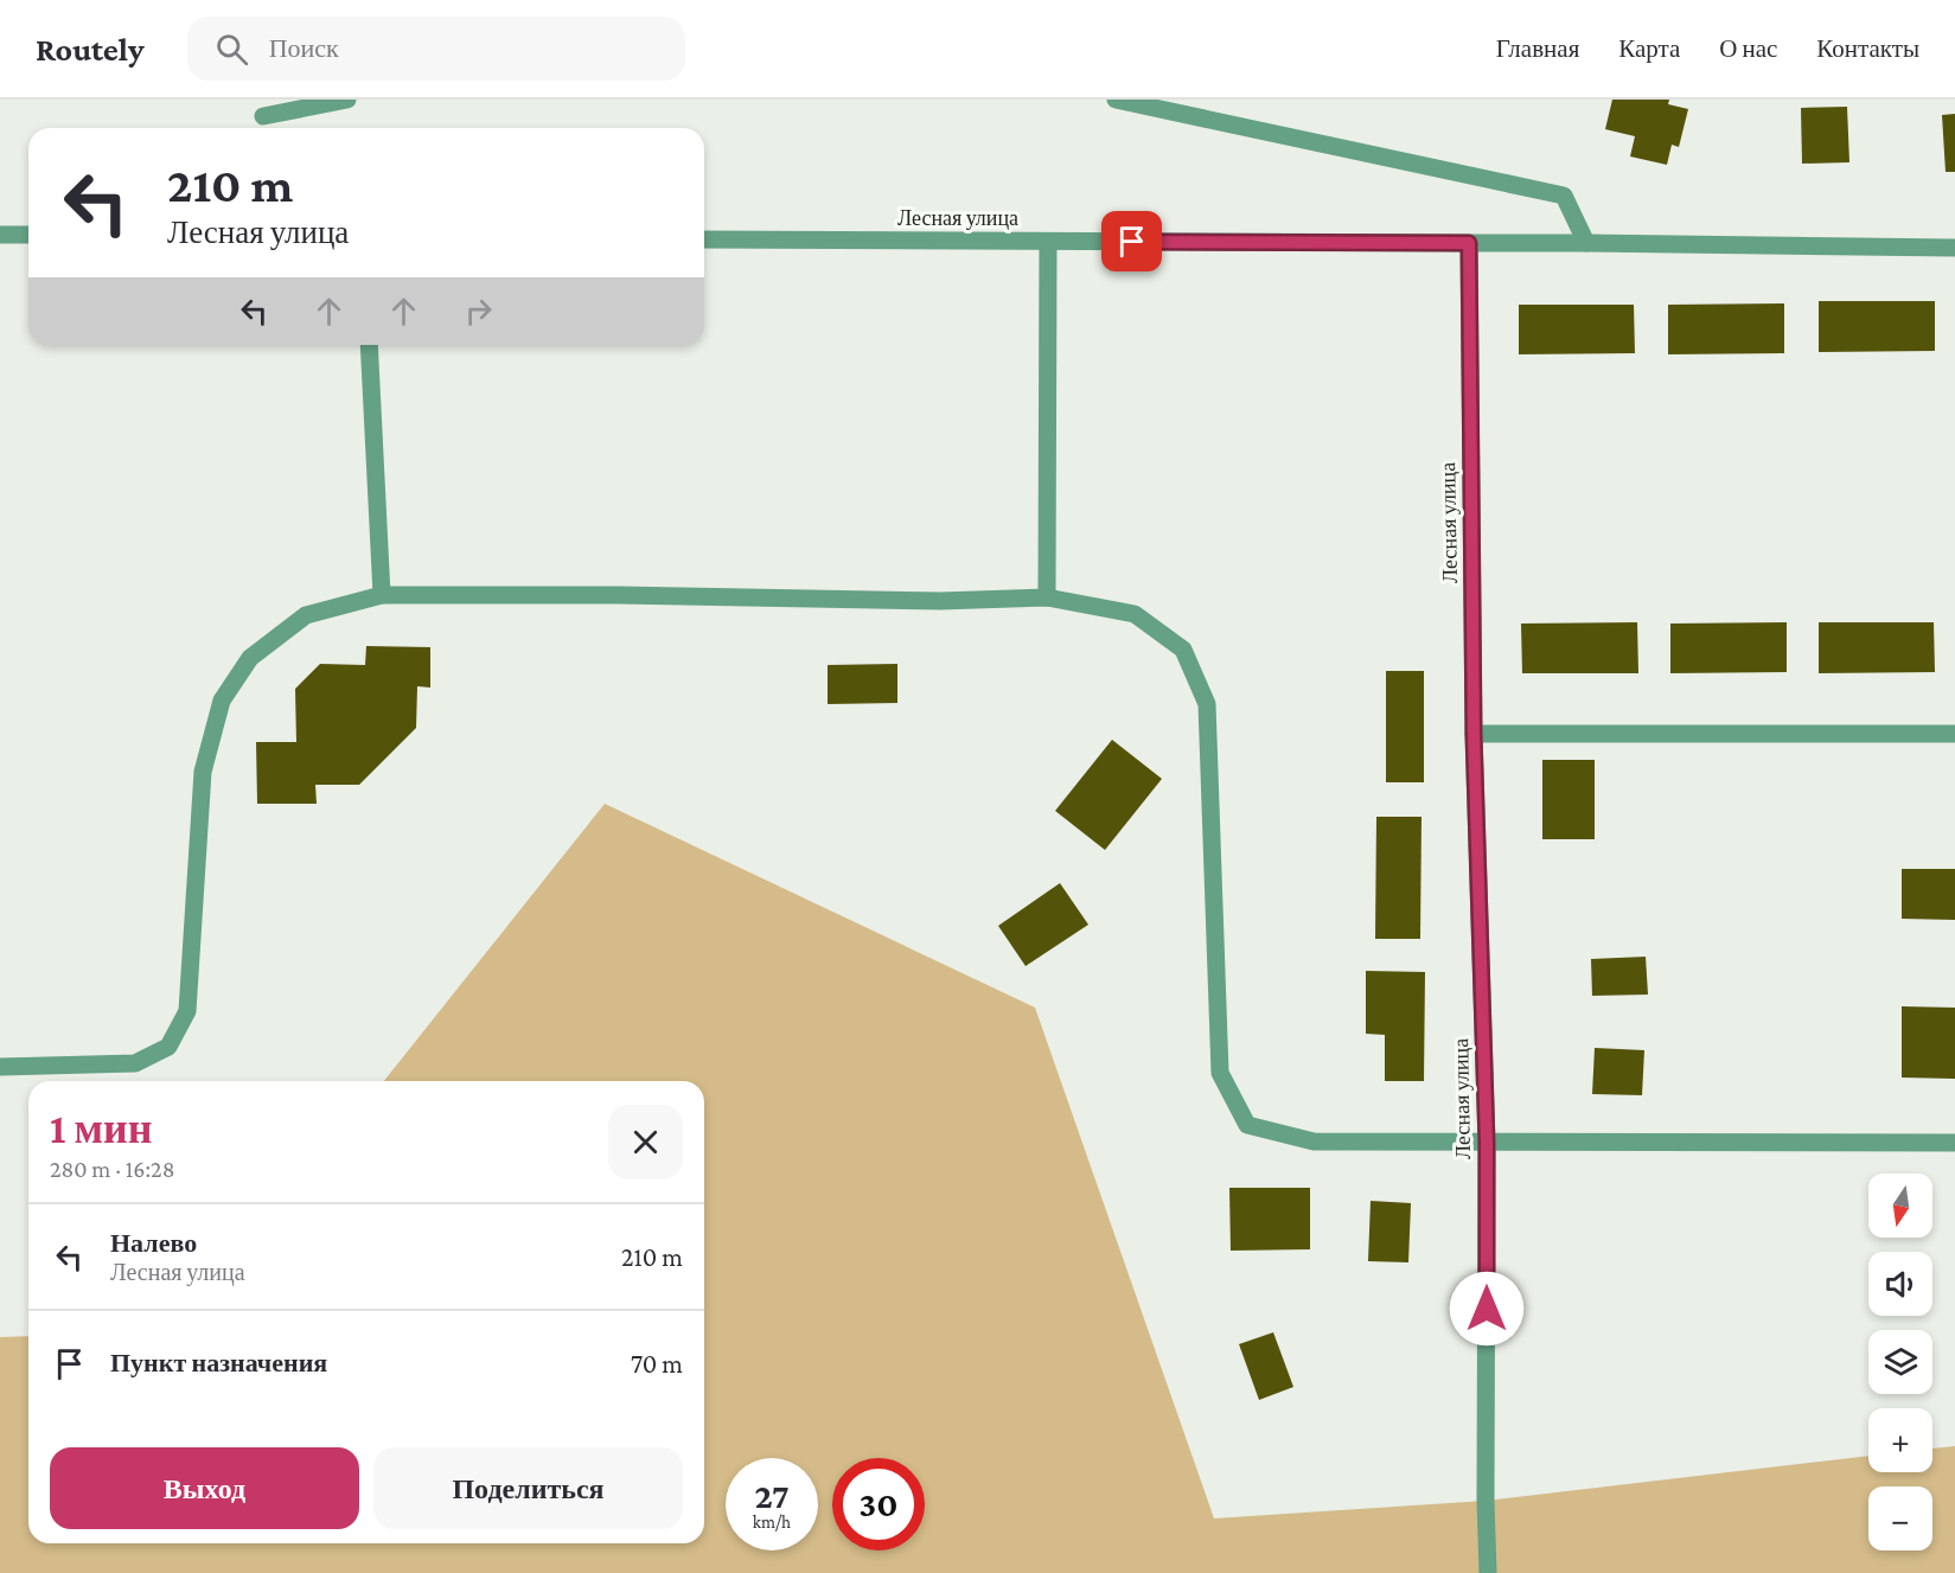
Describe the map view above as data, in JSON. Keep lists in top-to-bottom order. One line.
{"streets":{"street":["Лесная улица"]},"north":"bottom","page":{"header":"Routely","search":"Поиск","nav":["Главная","Карта","О нас","Контакты"],"turn":["210 m","Лесная улица"],"heading":["1 мин","280 m · 16:28"],"map_buttons":["+","−"],"list":[{"name":"Налево","note":"Лесная улица","value":"210 m"},{"name":"Пункт назначения","value":"70 m"}],"buttons":["Выход","Поделиться"],"speed":"27 km/h","limit":"30"}}
